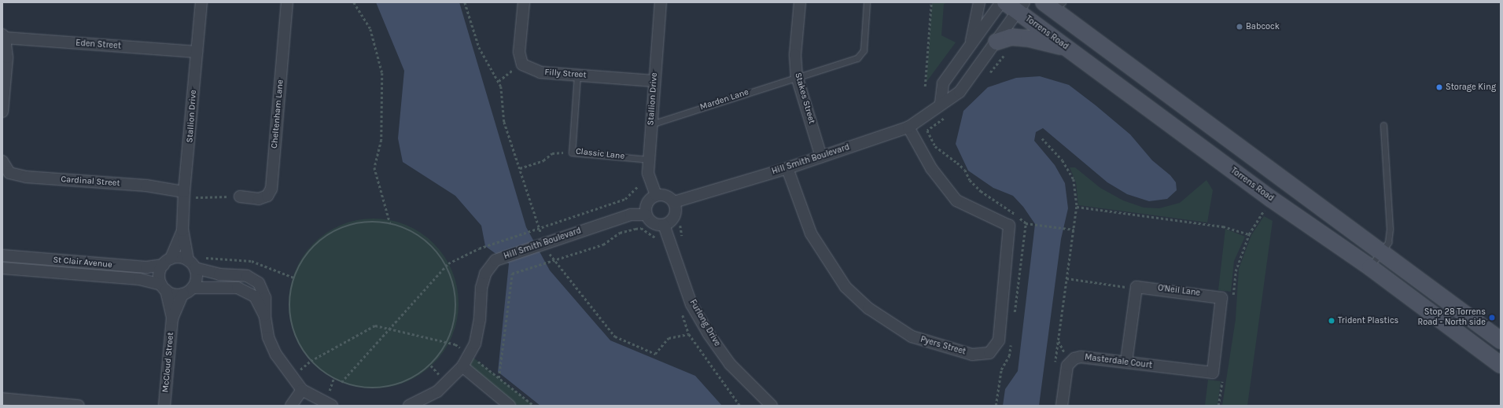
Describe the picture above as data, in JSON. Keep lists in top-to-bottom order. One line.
{"streets":{"main road":["Torrens Road"],"street":["Eden Street","Filly Street","Stakes Street","Stallion Drive","Cheltenham Lane","Hill Smith Boulevard","Cardinal Street","St Clair Avenue","O'Neil Lane","Furlong Drive","Pyers Street","Masterdale Court","McCloud Street"],"lane":["Marden Lane","Classic Lane"]},"crossings":[["Torrens Road","Hill Smith Boulevard"],["Eden Street","Stallion Drive"],["Filly Street","Stallion Drive"],["Filly Street","Classic Lane"],["Stakes Street","Marden Lane"],["Stakes Street","Hill Smith Boulevard"],["Stallion Drive","Marden Lane"],["Stallion Drive","Classic Lane"],["Stallion Drive","Hill Smith Boulevard"],["Stallion Drive","Cardinal Street"],["Stallion Drive","St Clair Avenue"],["Stallion Drive","Furlong Drive"],["Stallion Drive","McCloud Street"],["Hill Smith Boulevard","Furlong Drive"],["Hill Smith Boulevard","Pyers Street"],["St Clair Avenue","McCloud Street"],["O'Neil Lane","Masterdale Court"]],"places":["Babcock","Storage King","Stop 28 Torrens Road - North side","Trident Plastics"]}
